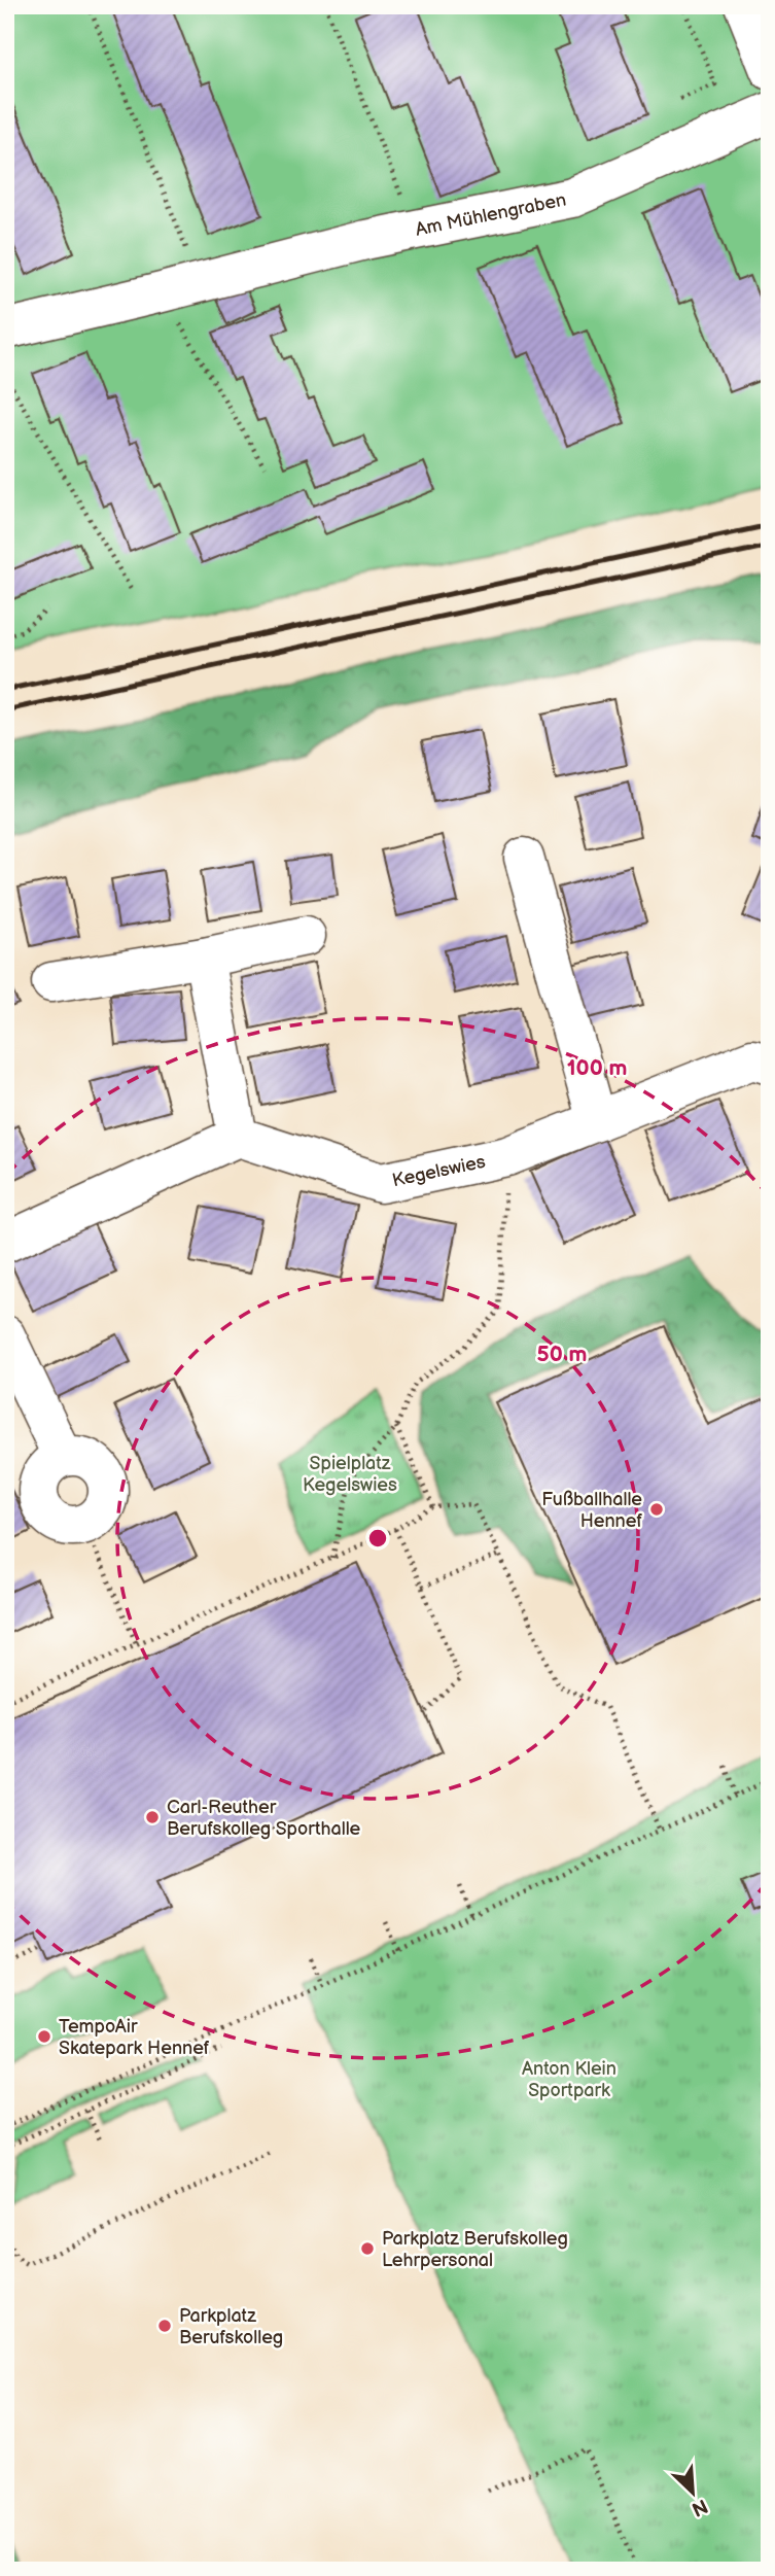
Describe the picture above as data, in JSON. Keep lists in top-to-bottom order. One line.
{"streets":{"street":["Am Mühlengraben","Kegelswies"]},"parks":["Spielplatz Kegelswies","Anton Klein Sportpark"],"places":["Fußballhalle Hennef","Carl-Reuther Berufskolleg Sporthalle","TempoAir Skatepark Hennef","Parkplatz Berufskolleg Lehrpersonal","Parkplatz Berufskolleg"],"north":"bottom right","rings":["100 m","50 m"]}
